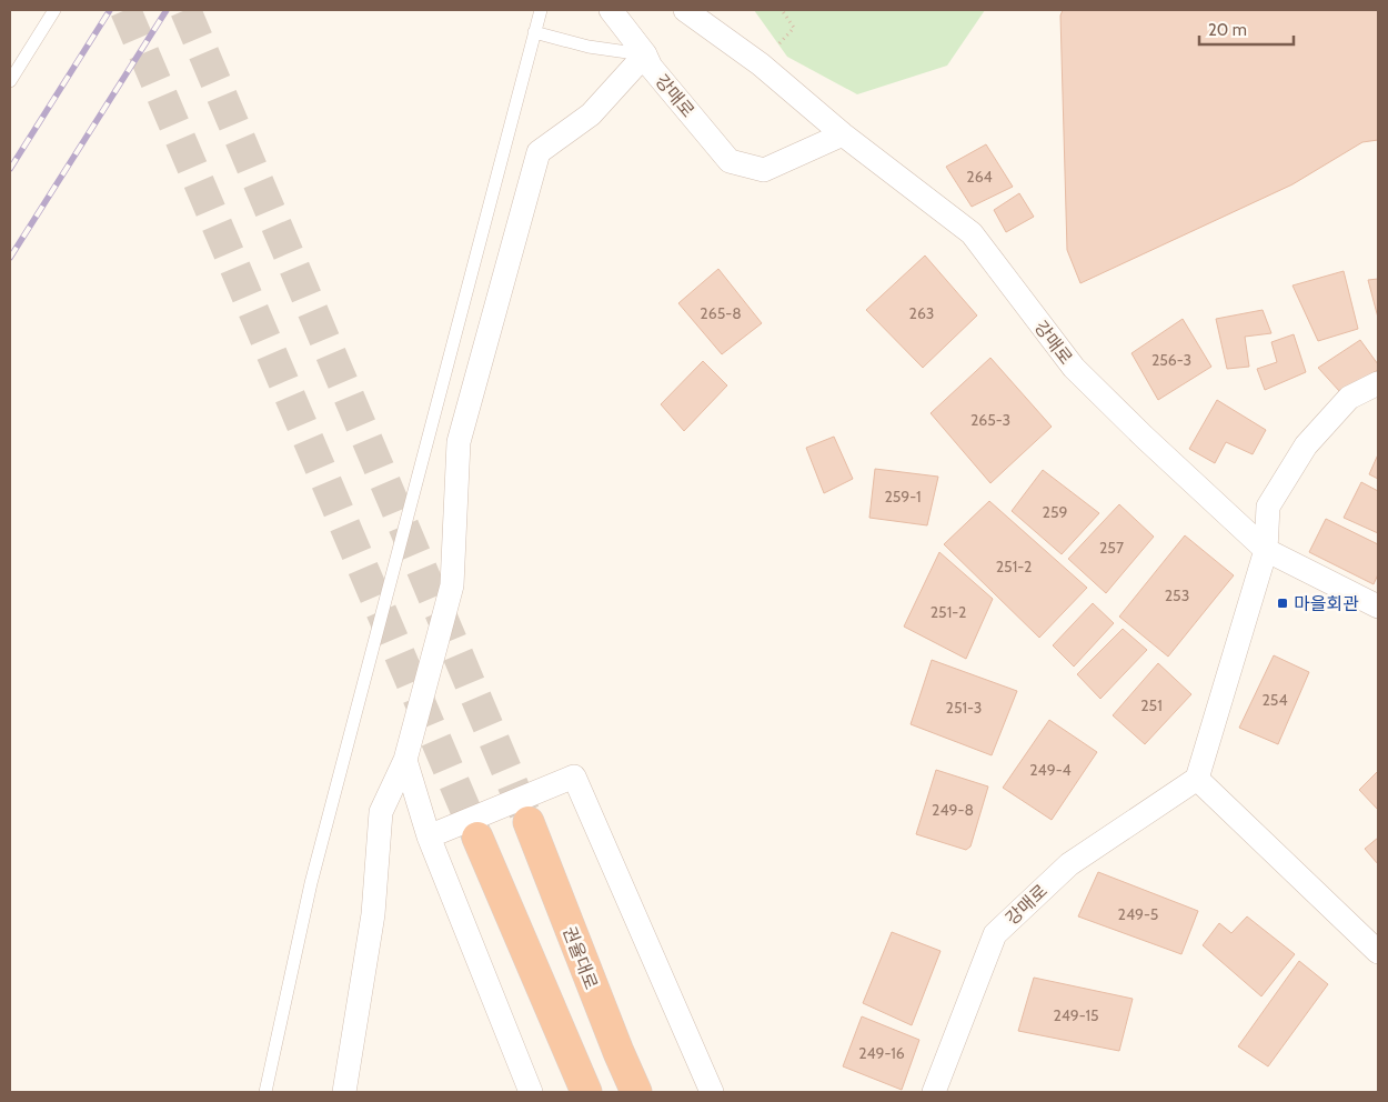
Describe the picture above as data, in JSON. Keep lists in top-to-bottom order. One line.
{"streets":{"highway":["권율대로"],"street":["강매로"]},"places":{"transit":["마을회관"]},"house_numbers":["264","265-8","263","256-3","265-3","259-1","259","257","251-2","253","251-2","254","251","251-3","249-4","249-8","249-5","249-15","249-16"],"scale_bar":"20 m"}
